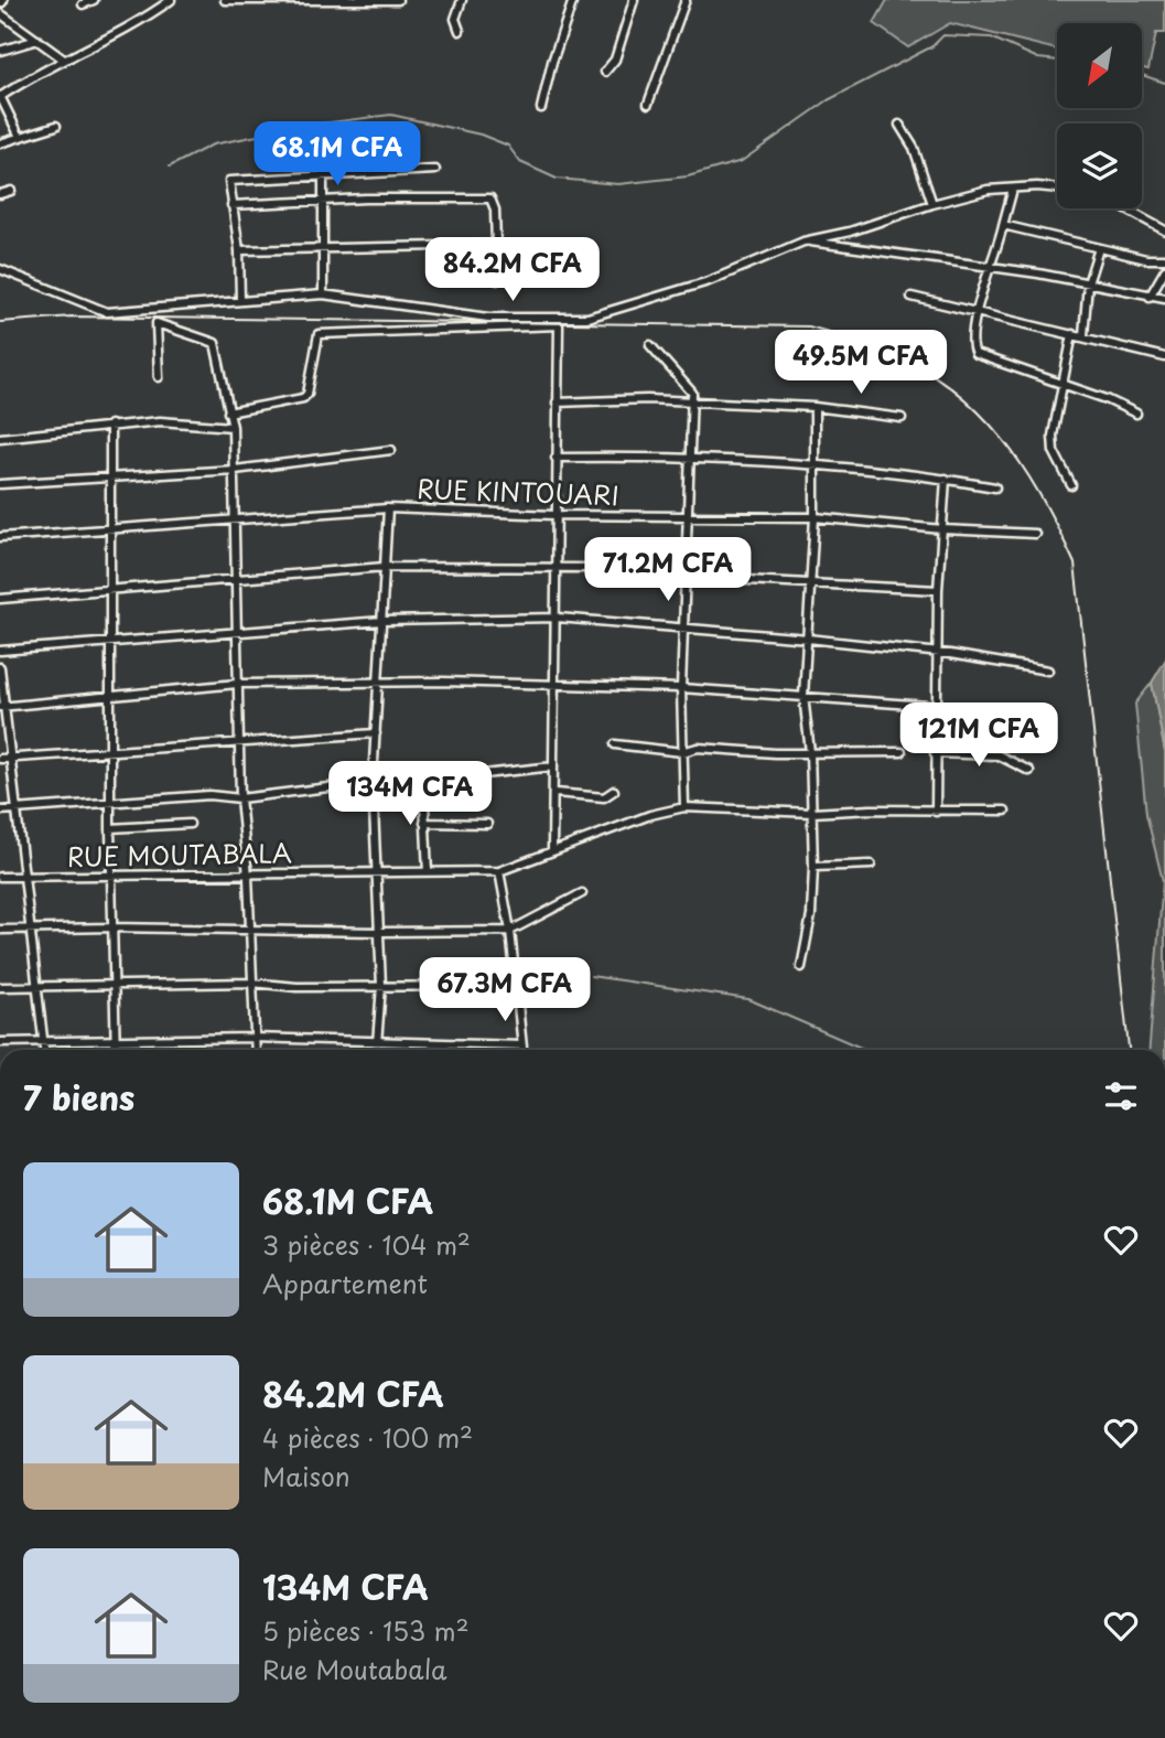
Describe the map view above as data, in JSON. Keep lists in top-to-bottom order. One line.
{"streets":{"street":["RUE KINTOUARI","RUE MOUTABALA"]},"north":"bottom left","page":{"price":["68.1M CFA","84.2M CFA","49.5M CFA","71.2M CFA","121M CFA","134M CFA","67.3M CFA"],"heading":"7 biens","list":[{"name":"68.1M CFA","note":"3 pièces · 104 m² · Appartement"},{"name":"84.2M CFA","note":"4 pièces · 100 m² · Maison"},{"name":"134M CFA","note":"5 pièces · 153 m² · Rue Moutabala"}]}}
